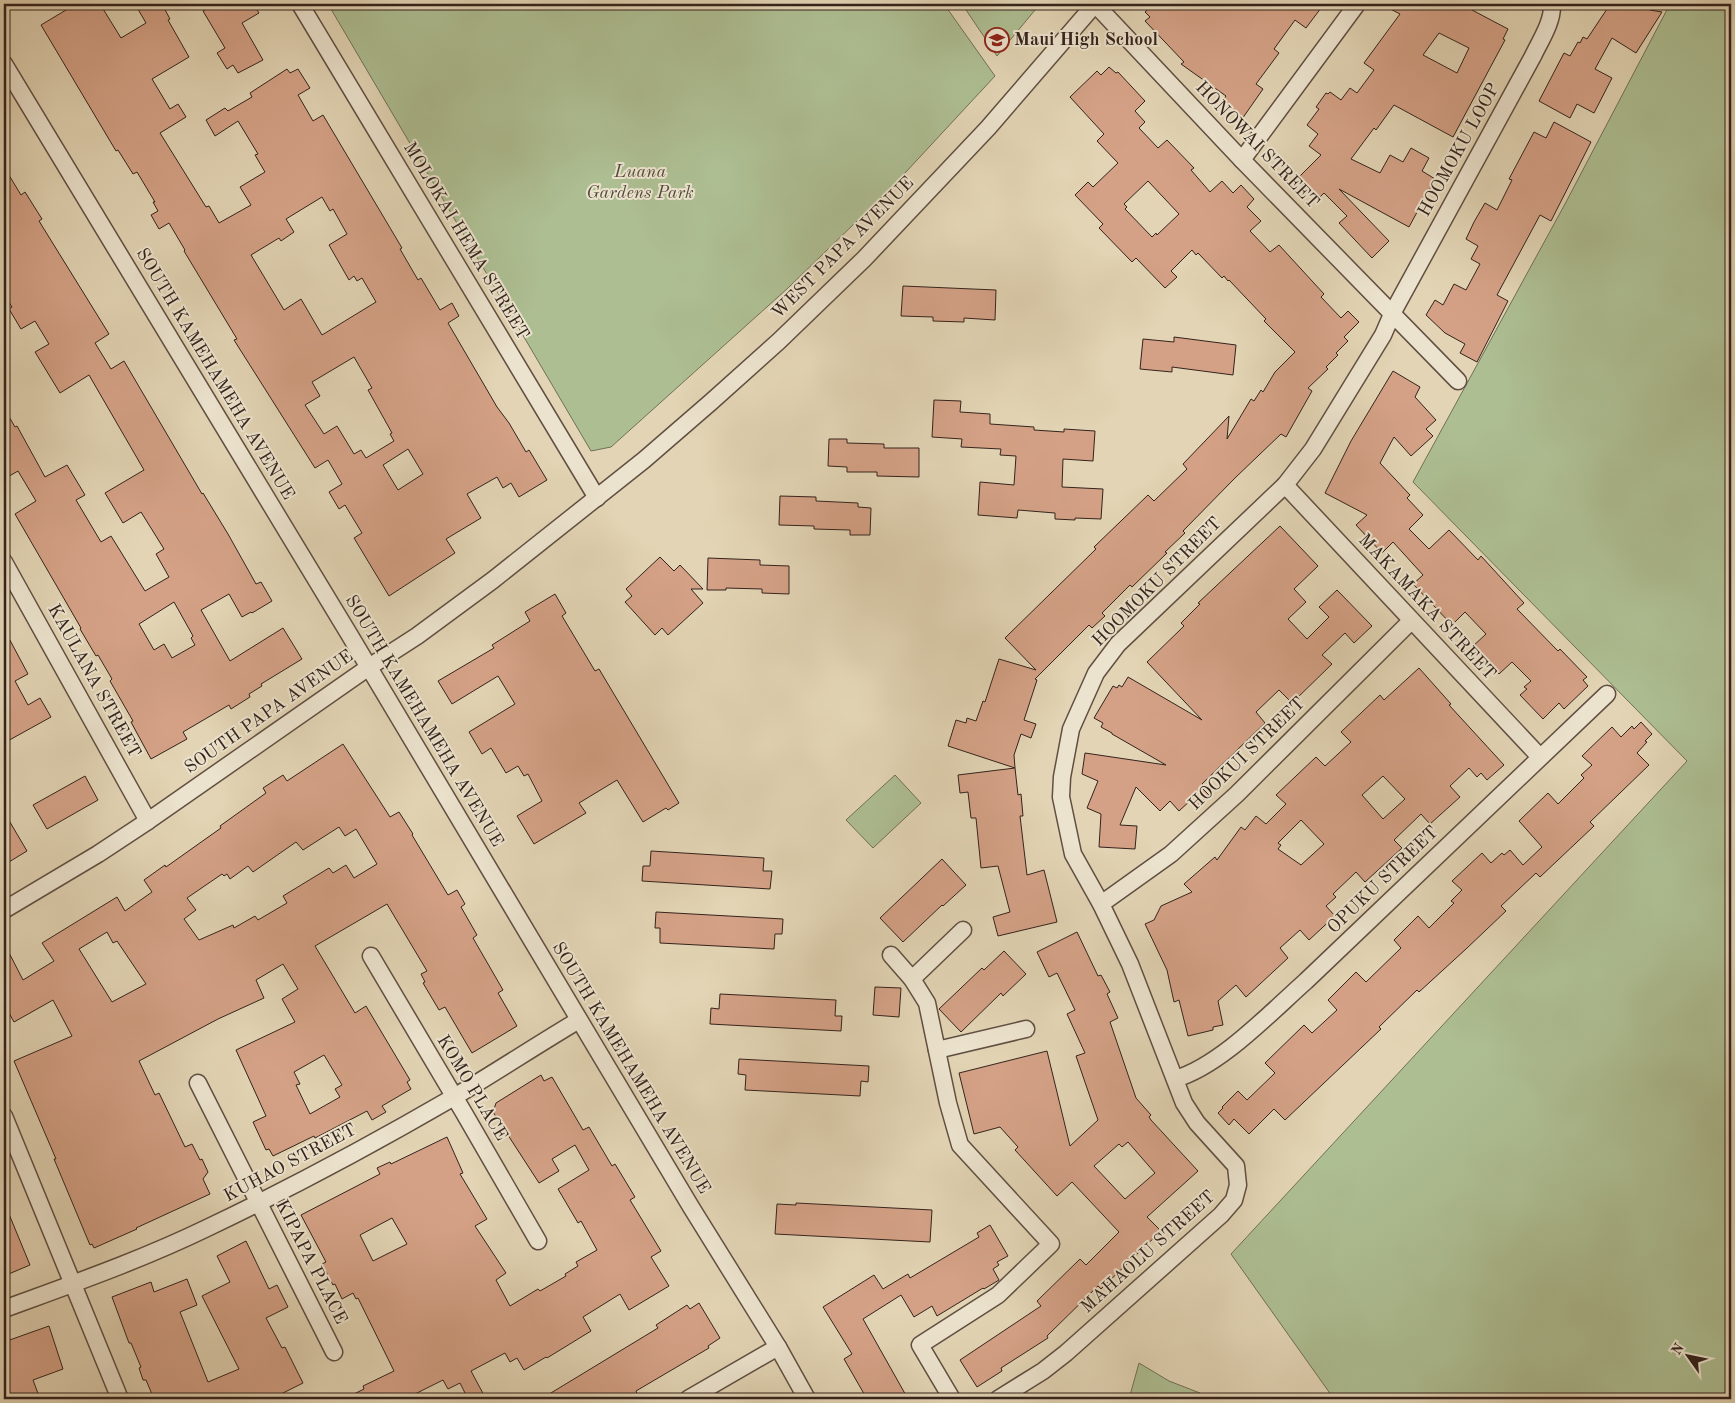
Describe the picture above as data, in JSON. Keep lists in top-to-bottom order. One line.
{"streets":{"street":["HONOWAI STREET","HOOMOKU LOOP","MOLOKAI HEMA STREET","WEST PAPA AVENUE","SOUTH KAMEHAMEHA AVENUE","HOOMOKU STREET","MAKAMAKA STREET","KAULANA STREET","SOUTH PAPA AVENUE","HOOKUI STREET","OPUKU STREET","KOMO PLACE","KUHAO STREET","MAHAOLU STREET","KIPAPA PLACE"]},"crossings":[["HONOWAI STREET","HOOMOKU LOOP"],["HONOWAI STREET","WEST PAPA AVENUE"],["HONOWAI STREET","HOOMOKU STREET"],["HOOMOKU LOOP","HOOMOKU STREET"],["MOLOKAI HEMA STREET","WEST PAPA AVENUE"],["MOLOKAI HEMA STREET","SOUTH PAPA AVENUE"],["WEST PAPA AVENUE","SOUTH PAPA AVENUE"],["SOUTH KAMEHAMEHA AVENUE","SOUTH PAPA AVENUE"],["SOUTH KAMEHAMEHA AVENUE","KUHAO STREET"],["HOOMOKU STREET","MAKAMAKA STREET"],["HOOMOKU STREET","HOOKUI STREET"],["HOOMOKU STREET","OPUKU STREET"],["HOOMOKU STREET","MAHAOLU STREET"],["MAKAMAKA STREET","HOOKUI STREET"],["MAKAMAKA STREET","OPUKU STREET"],["KAULANA STREET","SOUTH PAPA AVENUE"],["OPUKU STREET","MAHAOLU STREET"],["KOMO PLACE","KUHAO STREET"],["KUHAO STREET","KIPAPA PLACE"]],"parks":["Luana Gardens Park"],"places":{"school or university":["Maui High School"]},"north":"top left"}
